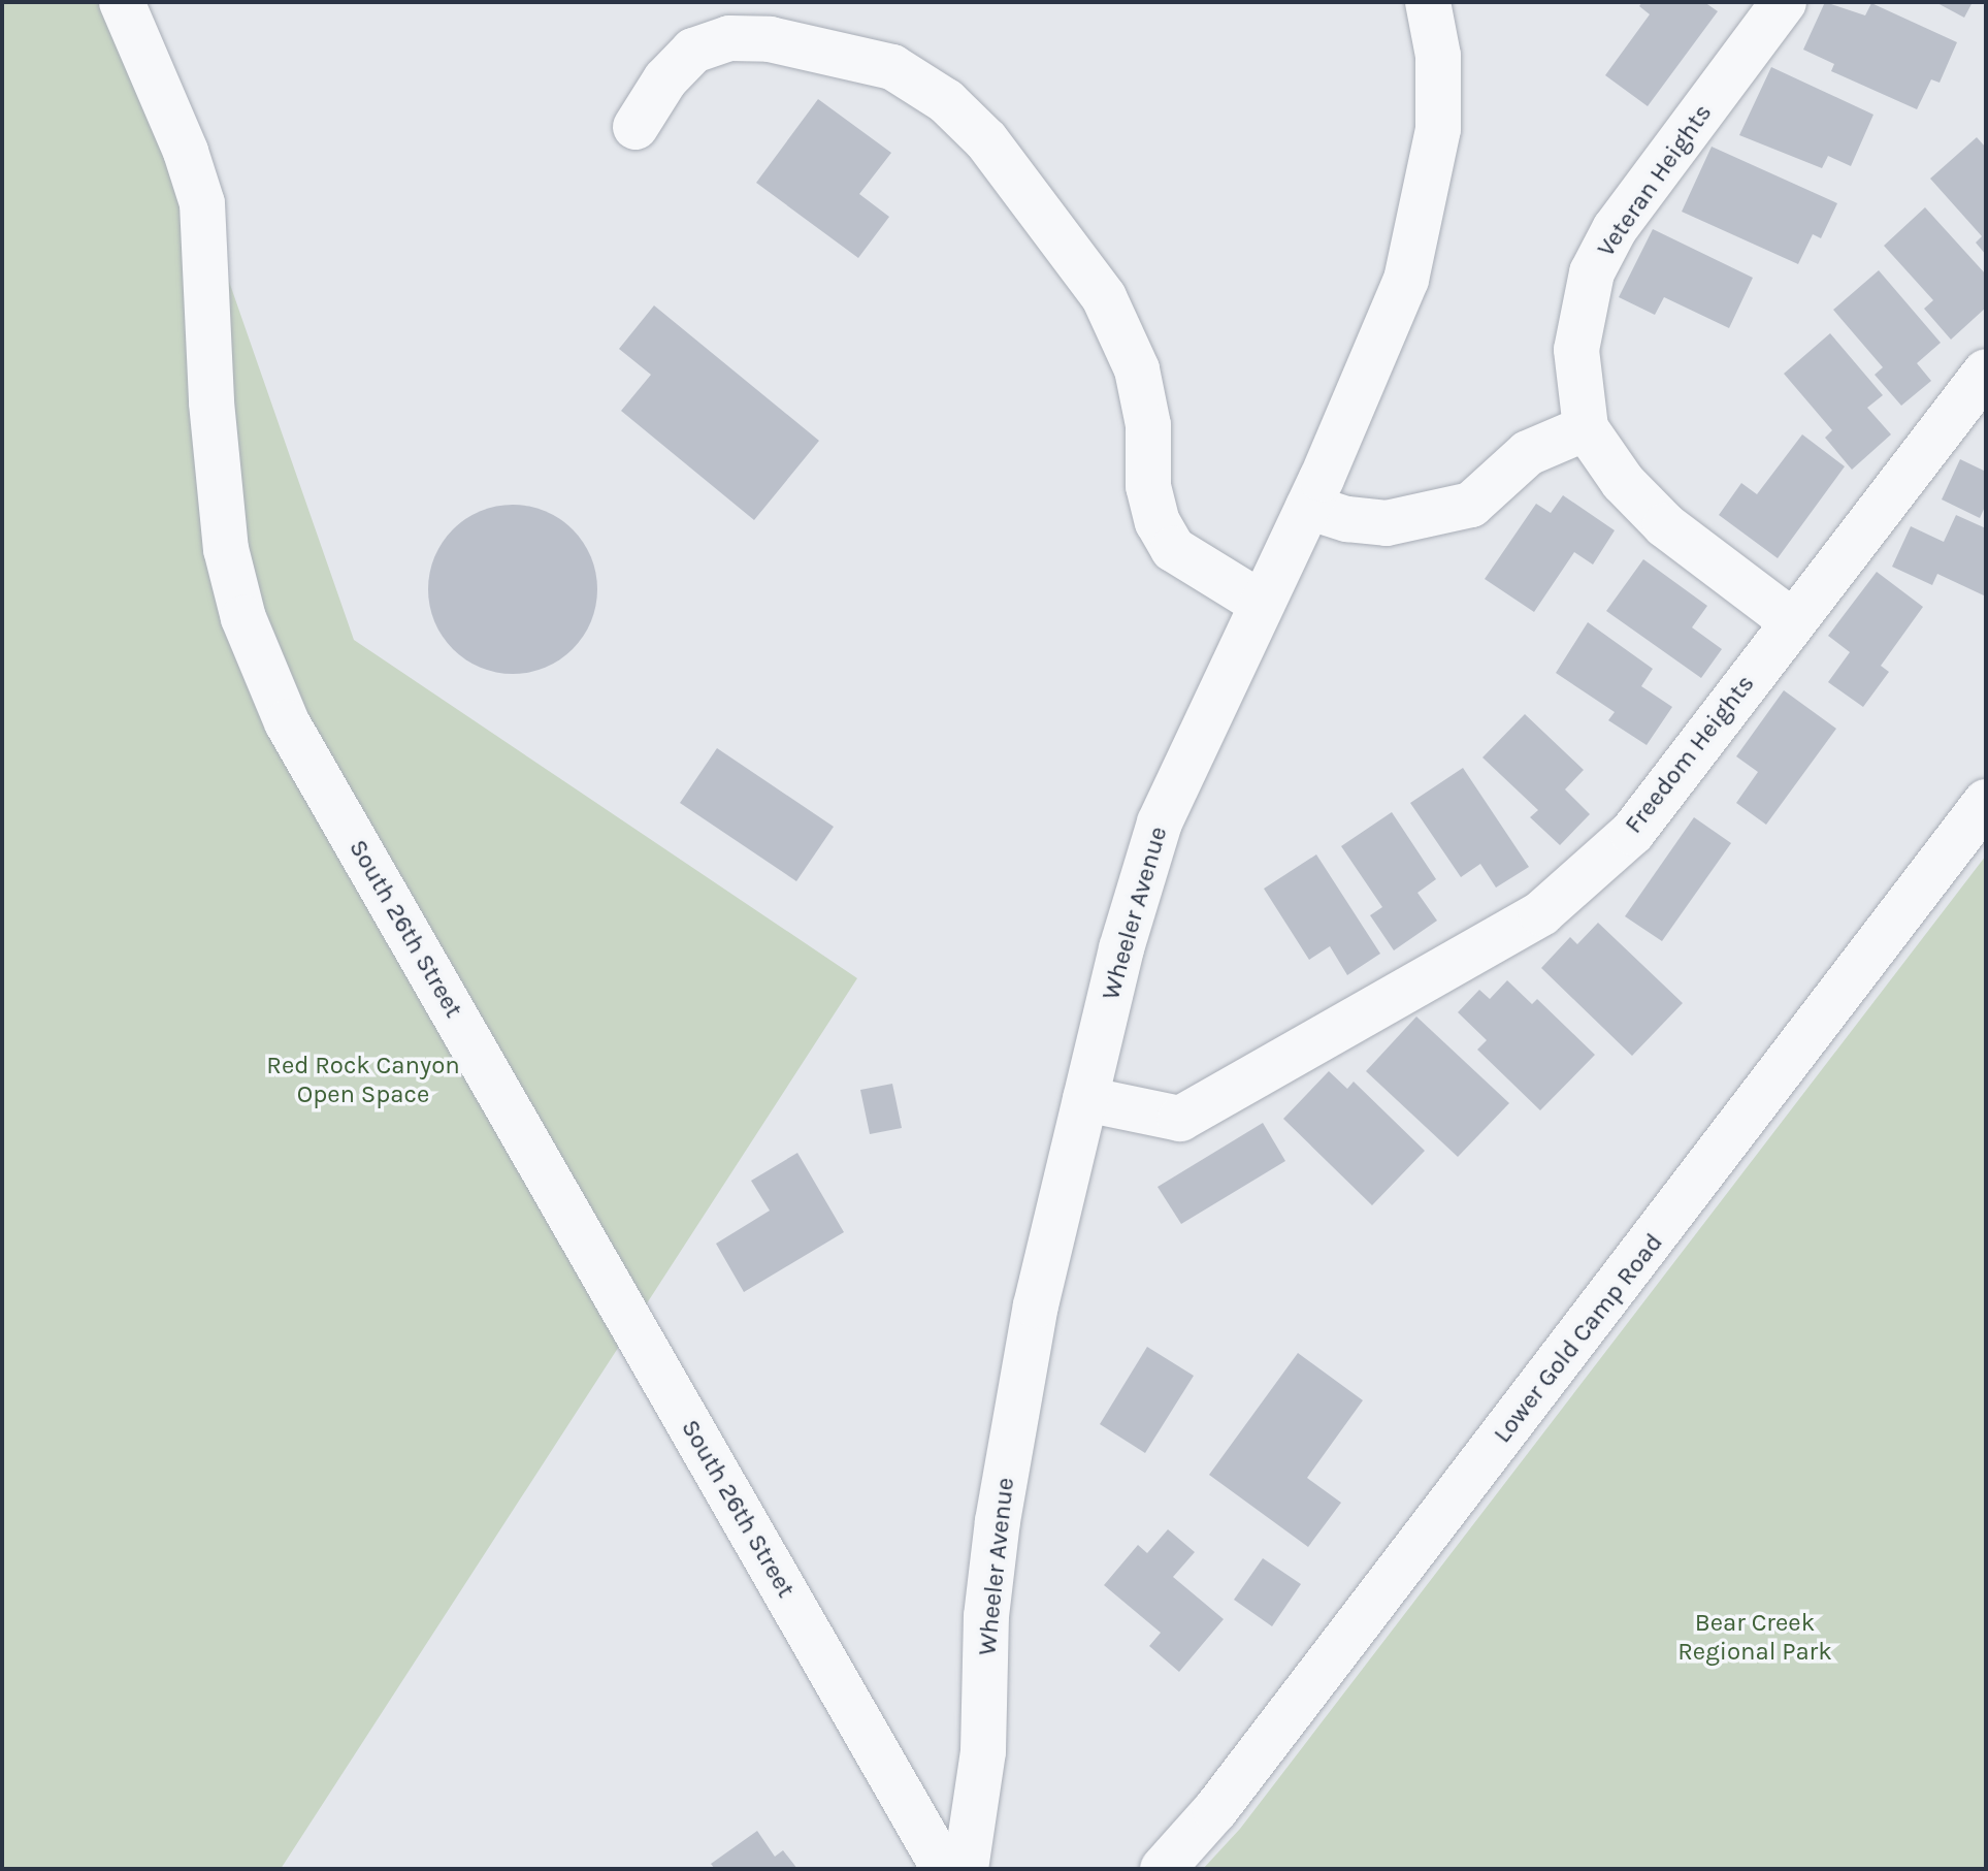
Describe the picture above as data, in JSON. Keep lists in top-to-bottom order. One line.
{"streets":{"street":["Veteran Heights","Freedom Heights","Wheeler Avenue","South 26th Street","Lower Gold Camp Road"]},"crossings":[["Veteran Heights","Freedom Heights"],["Freedom Heights","Wheeler Avenue"]],"parks":["Red Rock Canyon Open Space","Bear Creek Regional Park"]}
